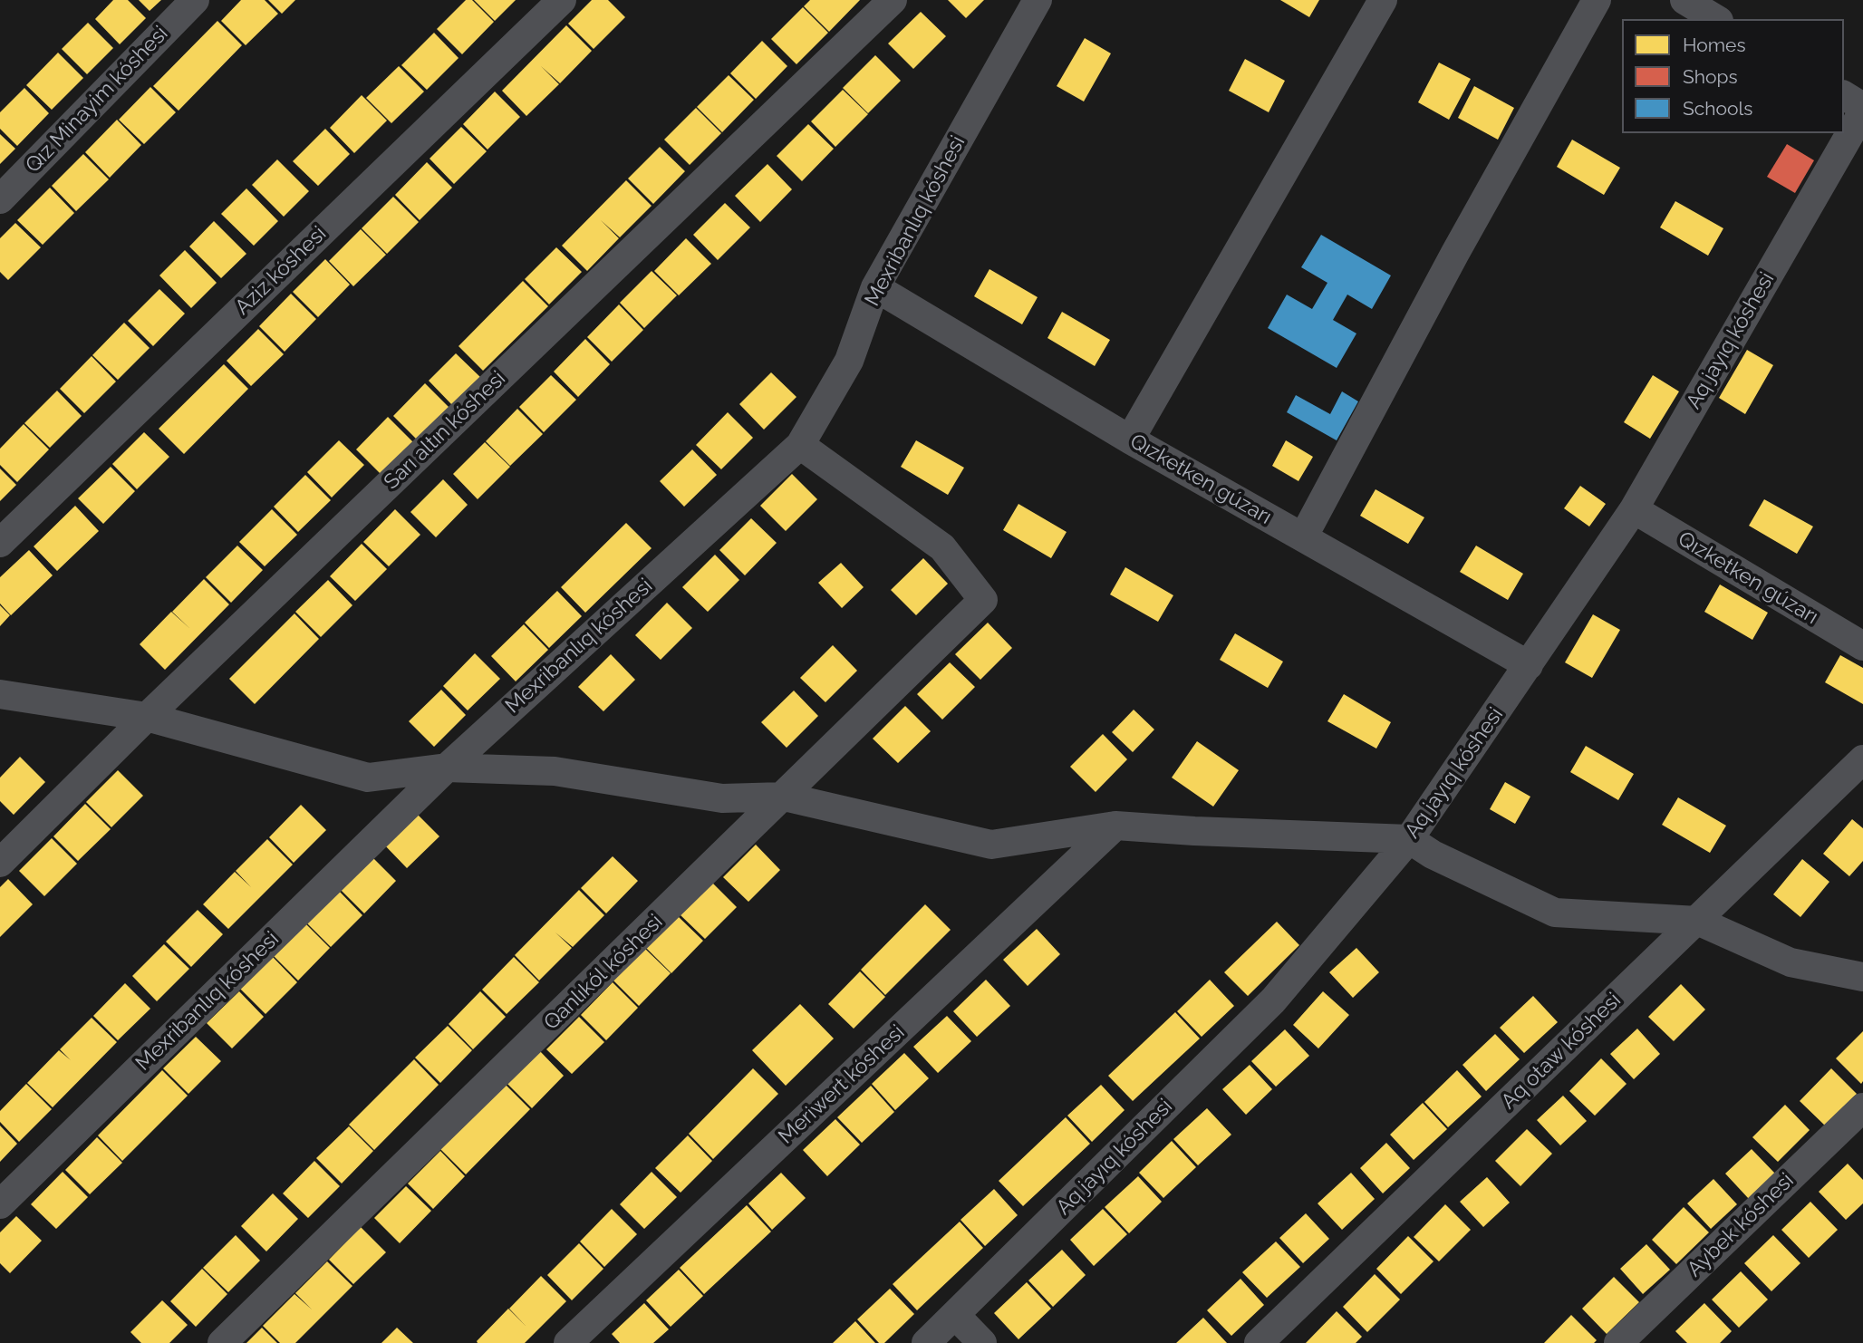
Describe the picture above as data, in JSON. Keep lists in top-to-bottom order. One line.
{"streets":{"street":["Qız Minayim kóshesi","Mexribanlıq kóshesi","Aziz kóshesi","Aq jayıq kóshesi","Sarı altın kóshesi","Qızketken gúzarı","Qanlıkól kóshesi","Aq otaw kóshesi","Meriwert kóshesi","Aybek kóshesi"]},"crossings":[["Mexribanlıq kóshesi","Qızketken gúzarı"],["Mexribanlıq kóshesi","Qanlıkól kóshesi"],["Aq jayıq kóshesi","Qızketken gúzarı"]],"legend":["Homes","Shops","Schools"]}
